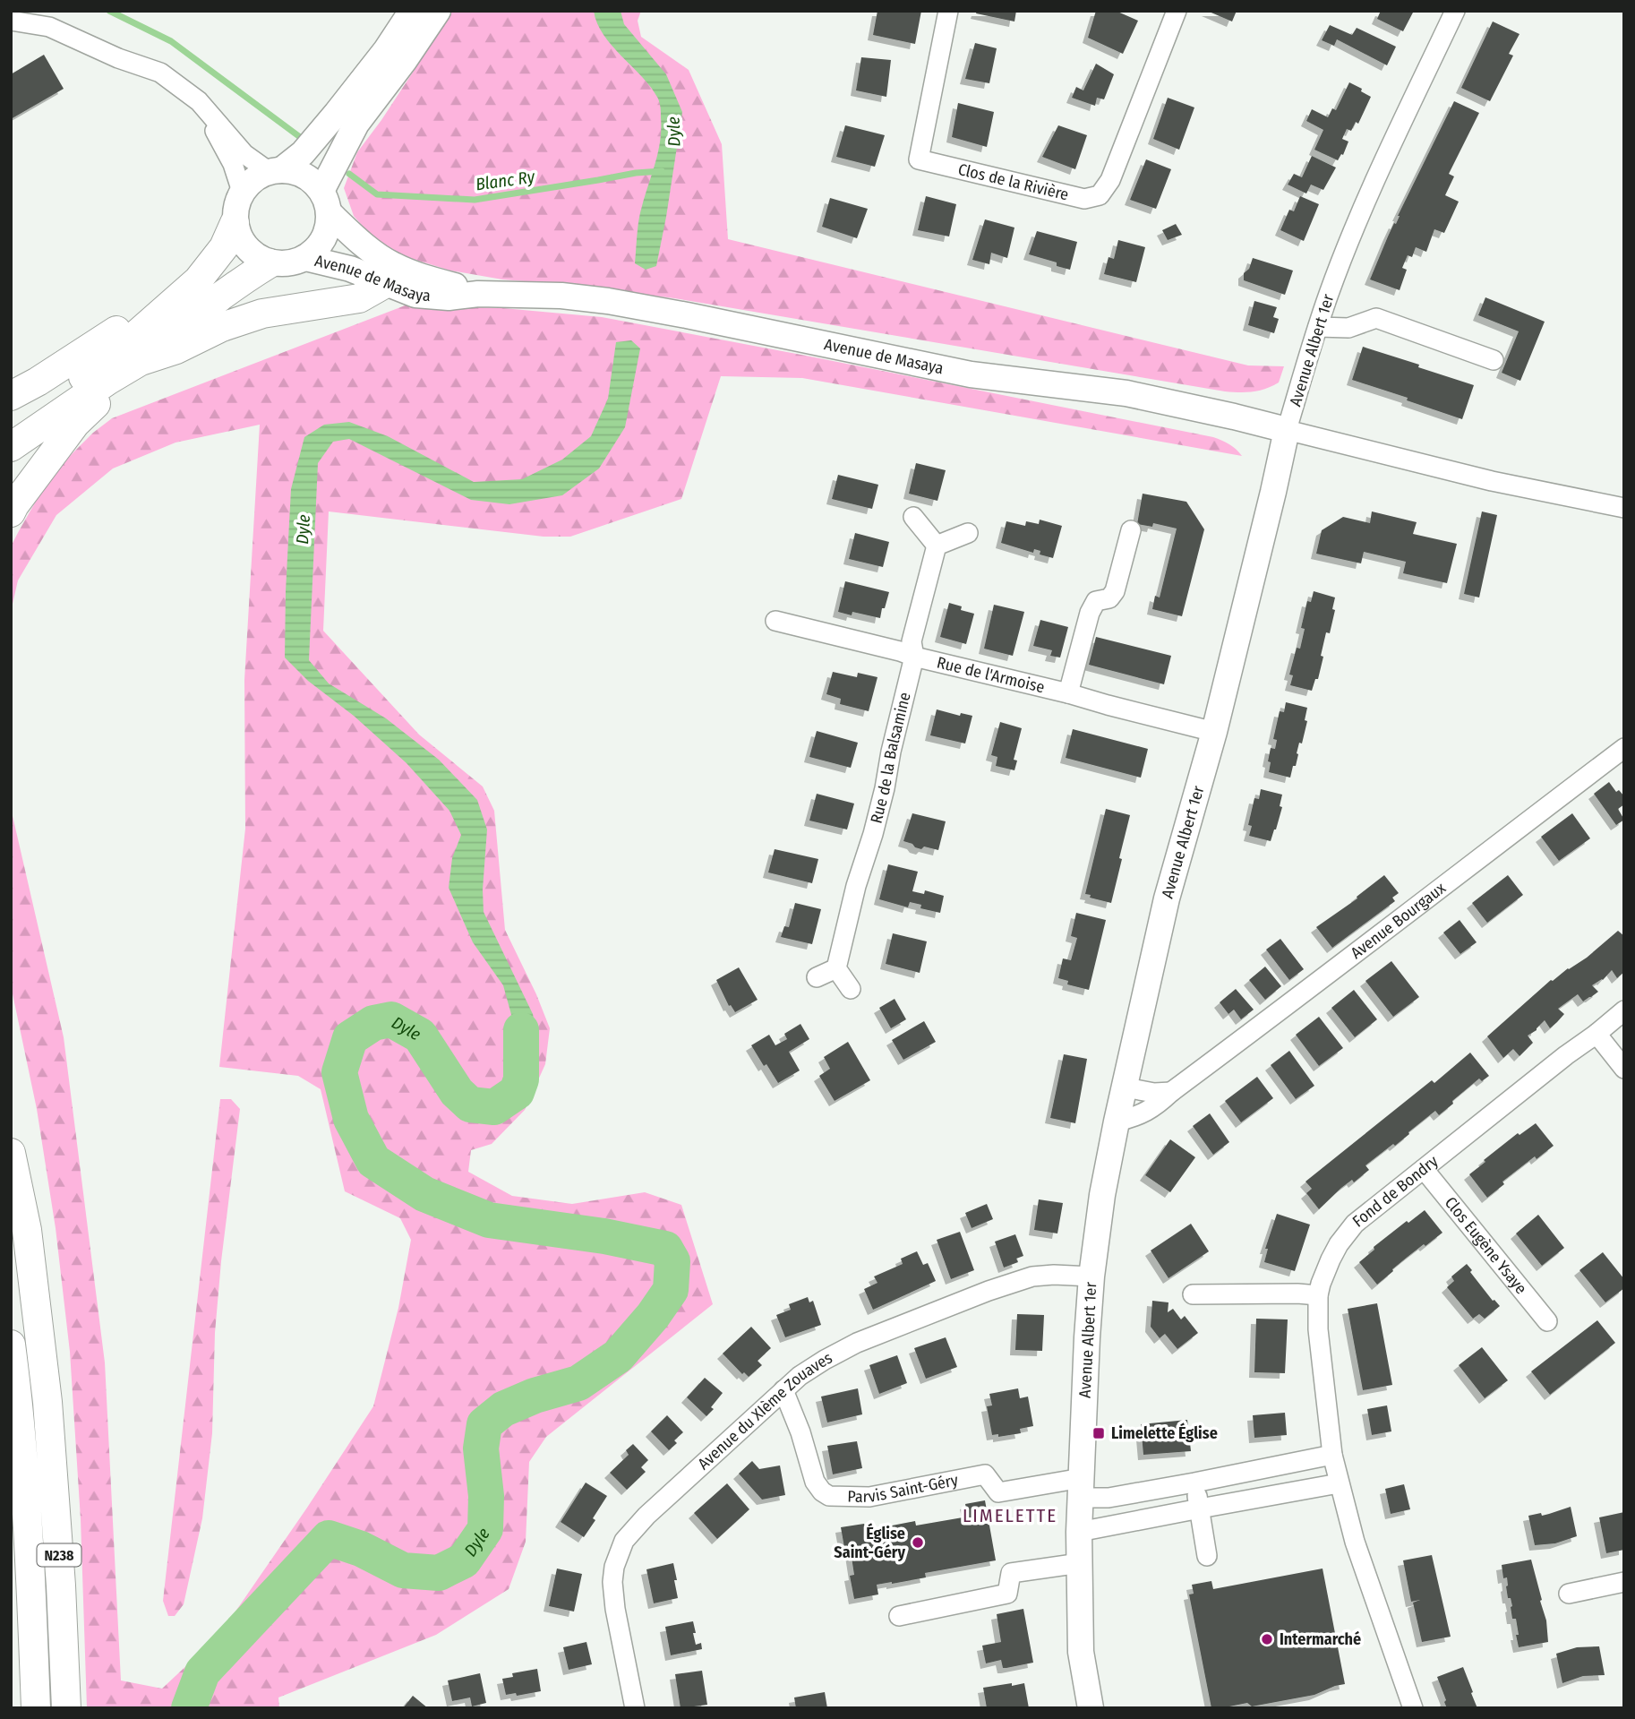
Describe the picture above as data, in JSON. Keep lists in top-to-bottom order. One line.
{"streets":{"highway":["N238"],"main road":["Avenue de Masaya","Avenue Albert 1er"],"street":["Clos de la Rivière","Rue de l'Armoise","Rue de la Balsamine","Avenue Bourgaux","Fond de Bondry","Clos Eugène Ysaye","Avenue du XIème Zouaves","Parvis Saint-Géry"]},"crossings":[["Avenue de Masaya","Avenue Albert 1er"],["Avenue Albert 1er","Rue de l'Armoise"],["Avenue Albert 1er","Avenue Bourgaux"],["Avenue Albert 1er","Avenue du XIème Zouaves"],["Avenue Albert 1er","Parvis Saint-Géry"],["Rue de l'Armoise","Rue de la Balsamine"],["Fond de Bondry","Clos Eugène Ysaye"],["Avenue du XIème Zouaves","Parvis Saint-Géry"]],"districts":["LIMELETTE"],"water":["Dyle","Blanc Ry"],"places":{"transit":["Limelette Église"],"other":["Église Saint-Géry","Intermarché"]}}
